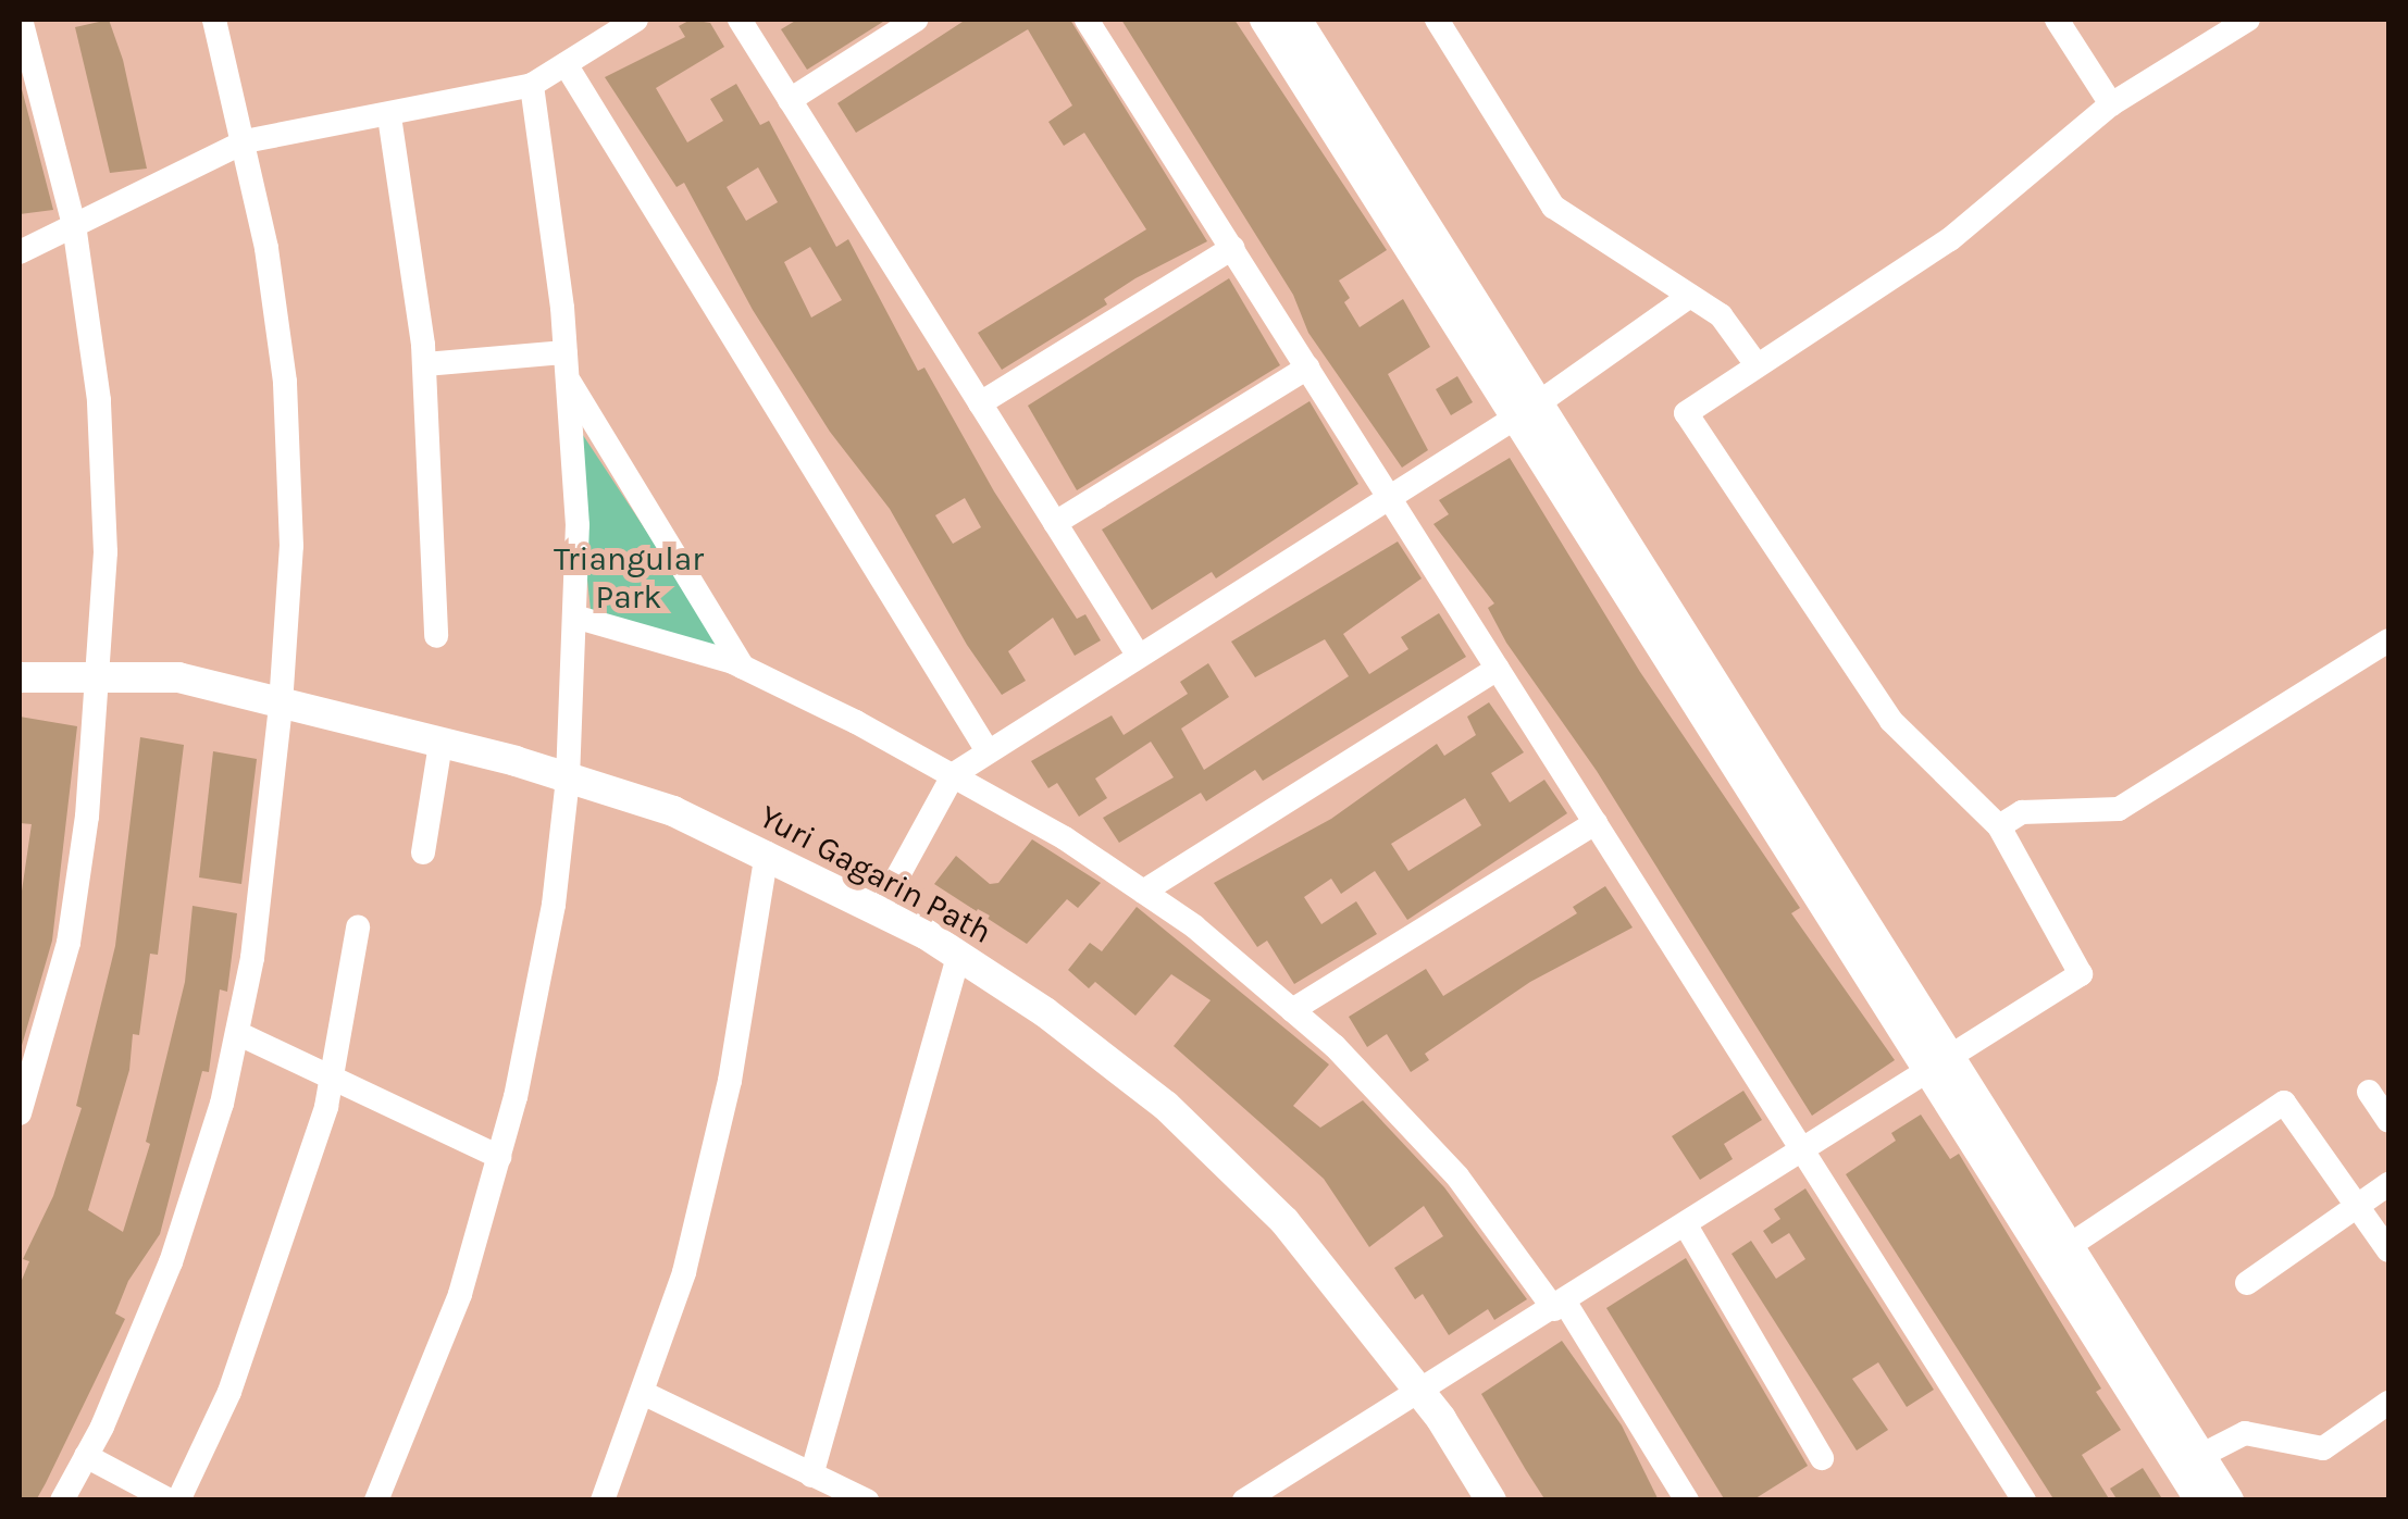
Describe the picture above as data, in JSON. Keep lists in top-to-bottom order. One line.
{"streets":{"street":["Yuri Gagarin Path"]},"parks":["Triangular Park"]}
